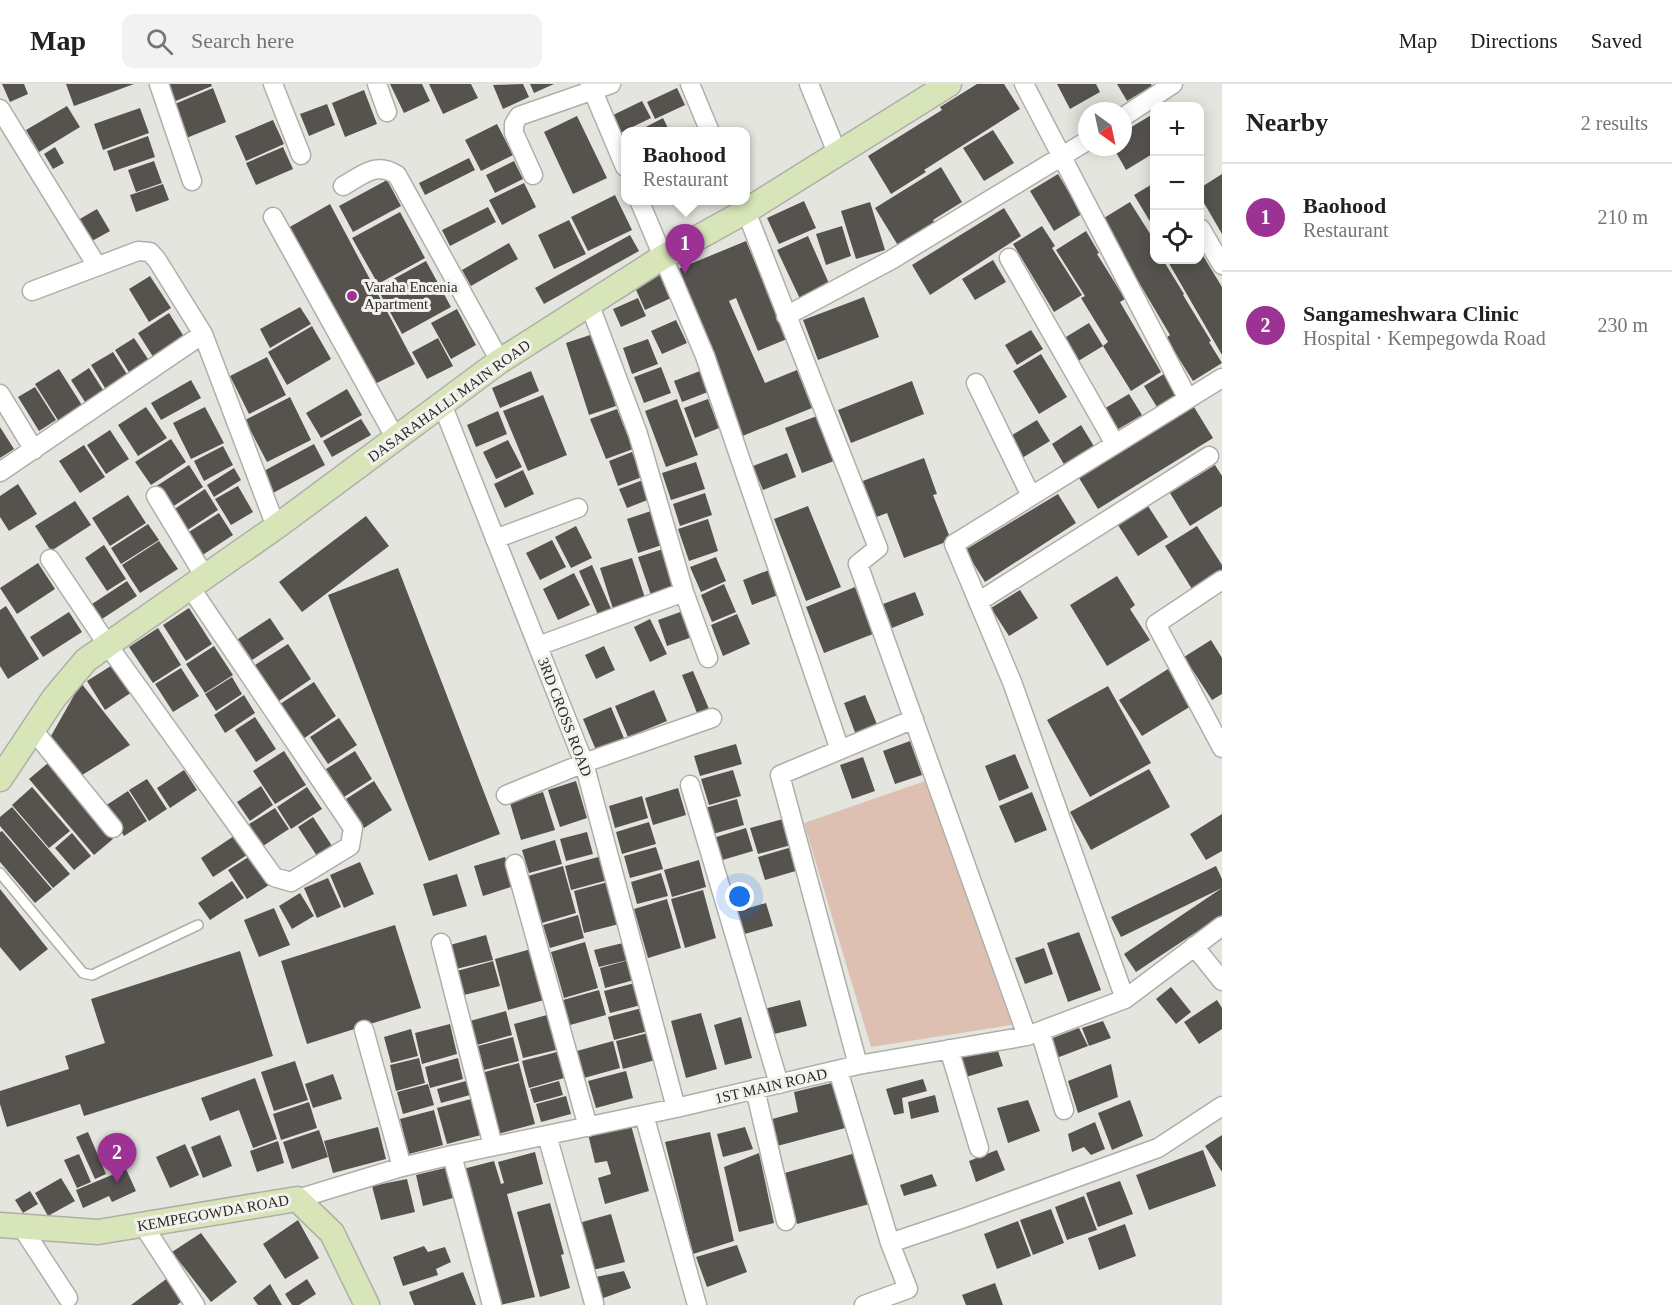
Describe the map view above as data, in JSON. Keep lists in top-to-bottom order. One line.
{"streets":{"street":["DASARAHALLI MAIN ROAD","3RD CROSS ROAD","1ST MAIN ROAD","KEMPEGOWDA ROAD"]},"crossings":[["DASARAHALLI MAIN ROAD","3RD CROSS ROAD"],["3RD CROSS ROAD","1ST MAIN ROAD"],["1ST MAIN ROAD","KEMPEGOWDA ROAD"]],"places":["Varaha Encenia Apartment"],"north":"bottom right","page":{"header":"Map","search":"Search here","nav":["Map","Directions","Saved"],"heading":["Nearby","2 results"],"map_buttons":["+","−"],"popup":["Baohood","Restaurant"],"list":[{"mark":"1","name":"Baohood","note":"Restaurant","value":"210 m"},{"mark":"2","name":"Sangameshwara Clinic","note":"Hospital · Kempegowda Road","value":"230 m"}],"pins":["1","2"]}}
